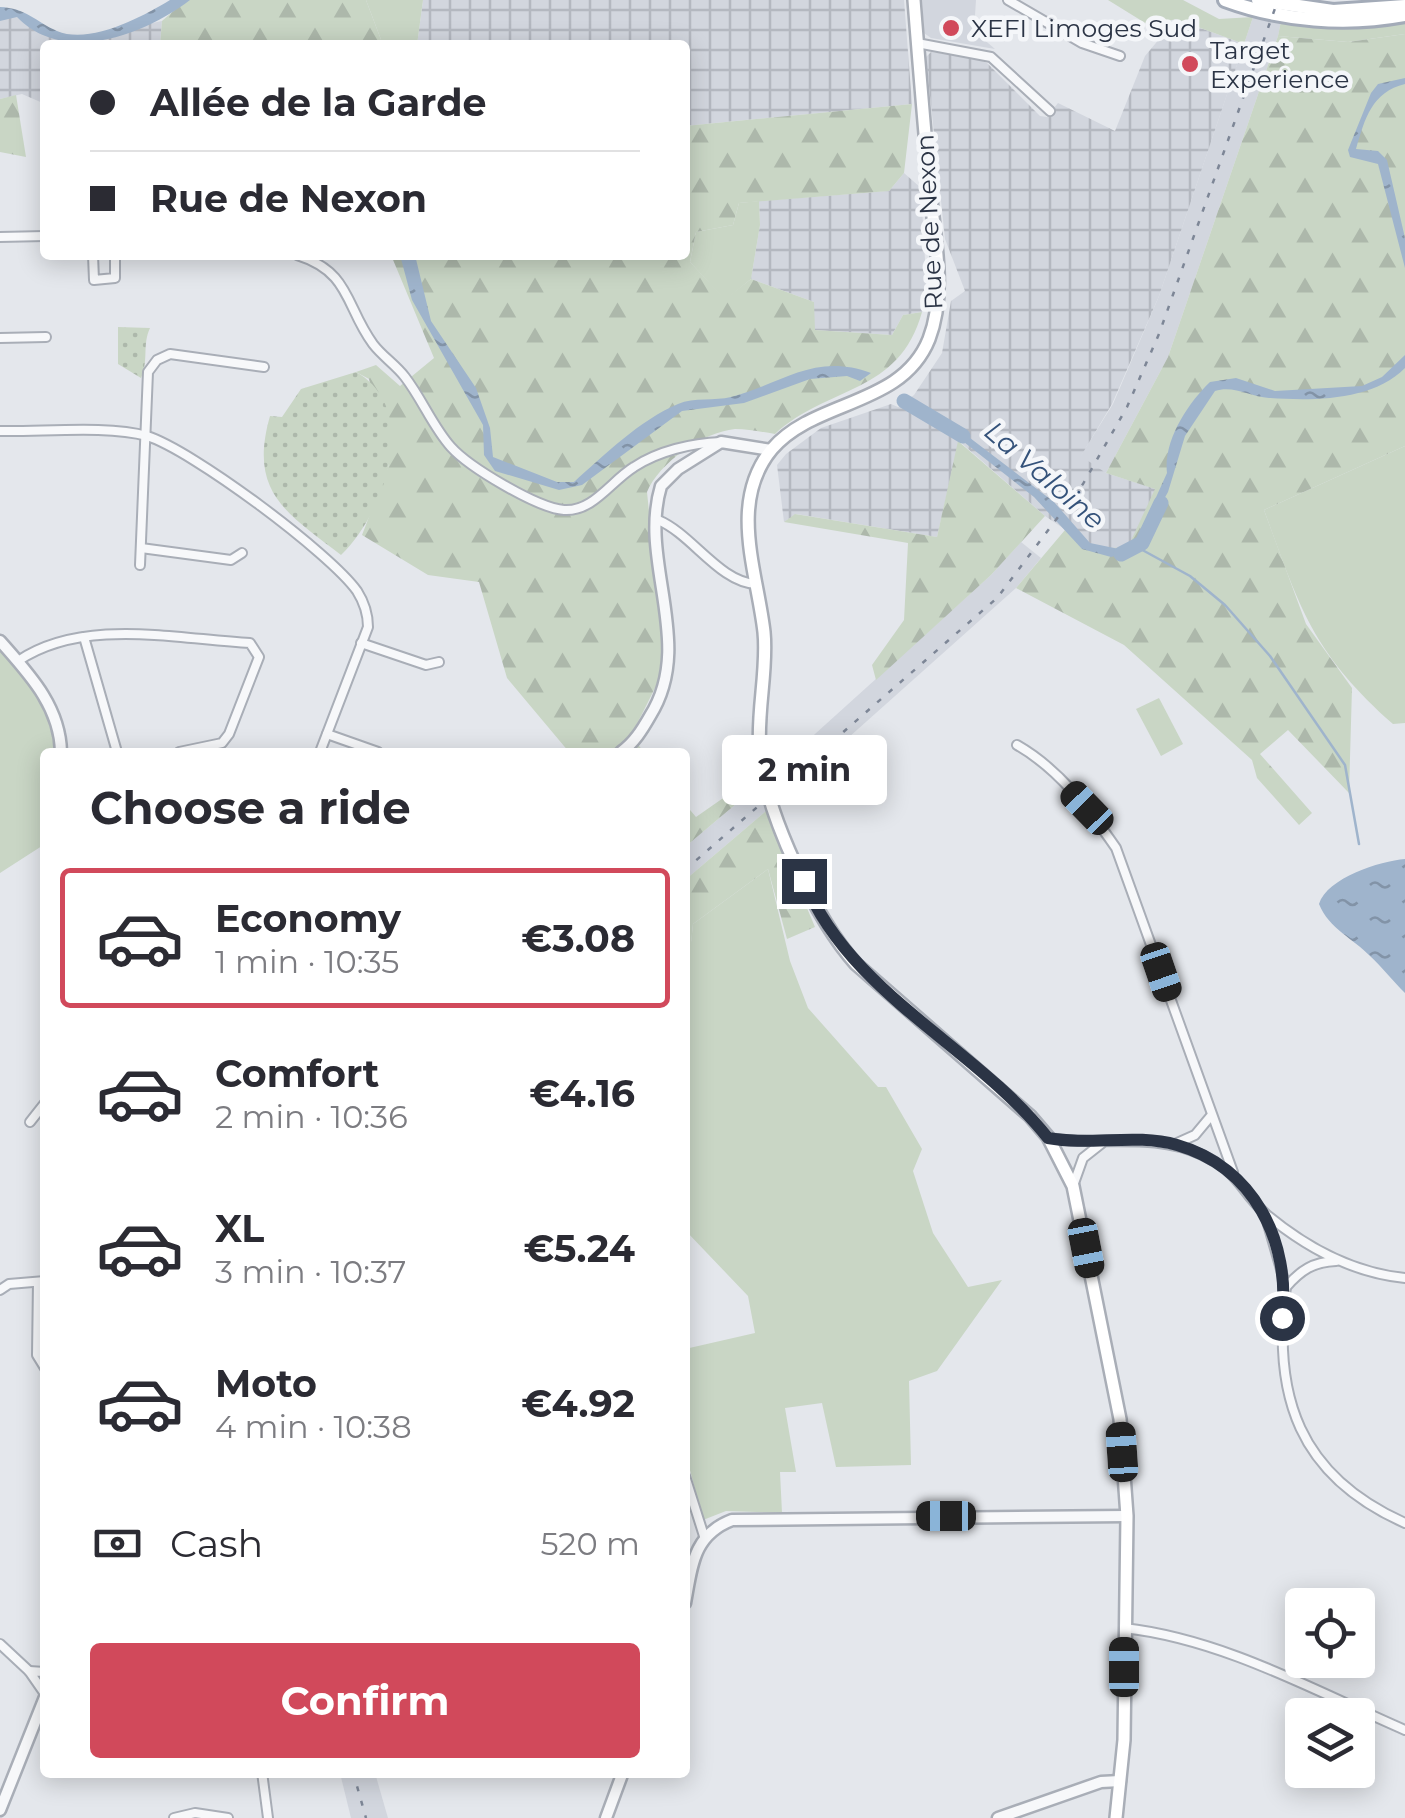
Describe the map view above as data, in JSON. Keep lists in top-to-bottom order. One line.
{"streets":{"main road":["Rue de Nexon"]},"water":["La Valoine"],"places":["XEFI Limoges Sud","Target Experience"],"page":{"banner":["Allée de la Garde","Rue de Nexon"],"bubble":"2 min","heading":"Choose a ride","list":[{"name":"Economy","note":"1 min · 10:35","value":"€3.08"},{"name":"Comfort","note":"2 min · 10:36","value":"€4.16"},{"name":"XL","note":"3 min · 10:37","value":"€5.24"},{"name":"Moto","note":"4 min · 10:38","value":"€4.92"}],"pay":["Cash","520 m"],"buttons":"Confirm"}}
